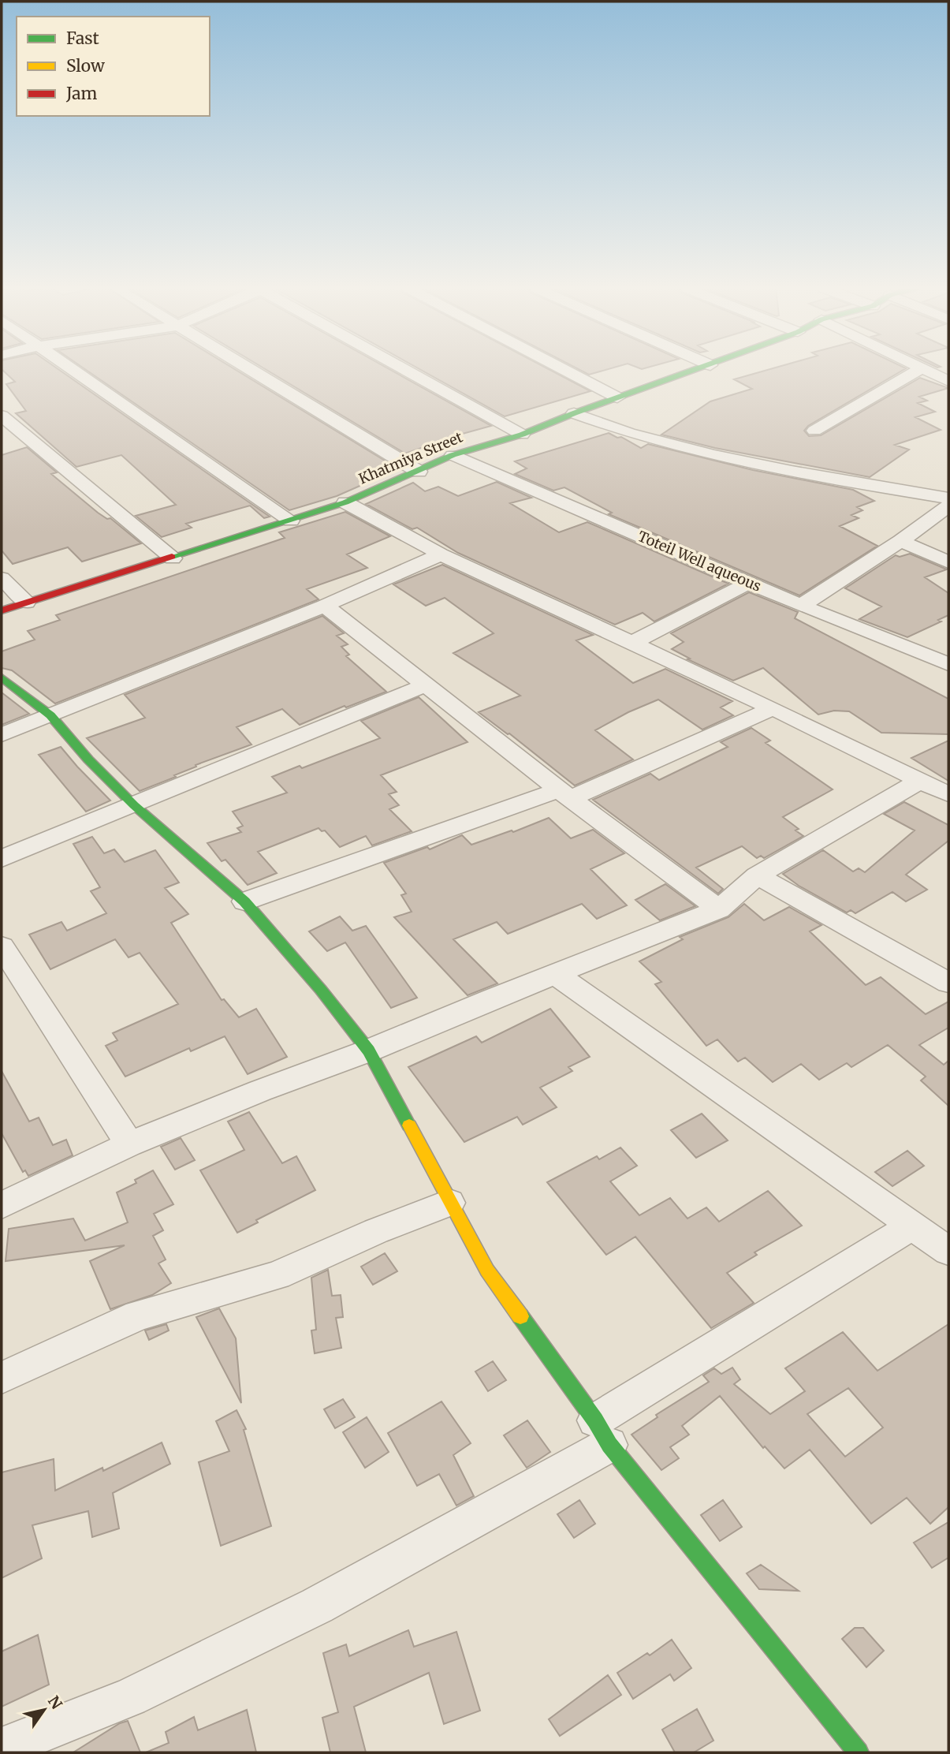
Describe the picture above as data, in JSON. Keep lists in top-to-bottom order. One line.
{"streets":{"street":["Khatmiya Street","Toteil Well aqueous"]},"crossings":[["Khatmiya Street","Toteil Well aqueous"]],"legend":["Fast","Slow","Jam"],"north":"top right"}
